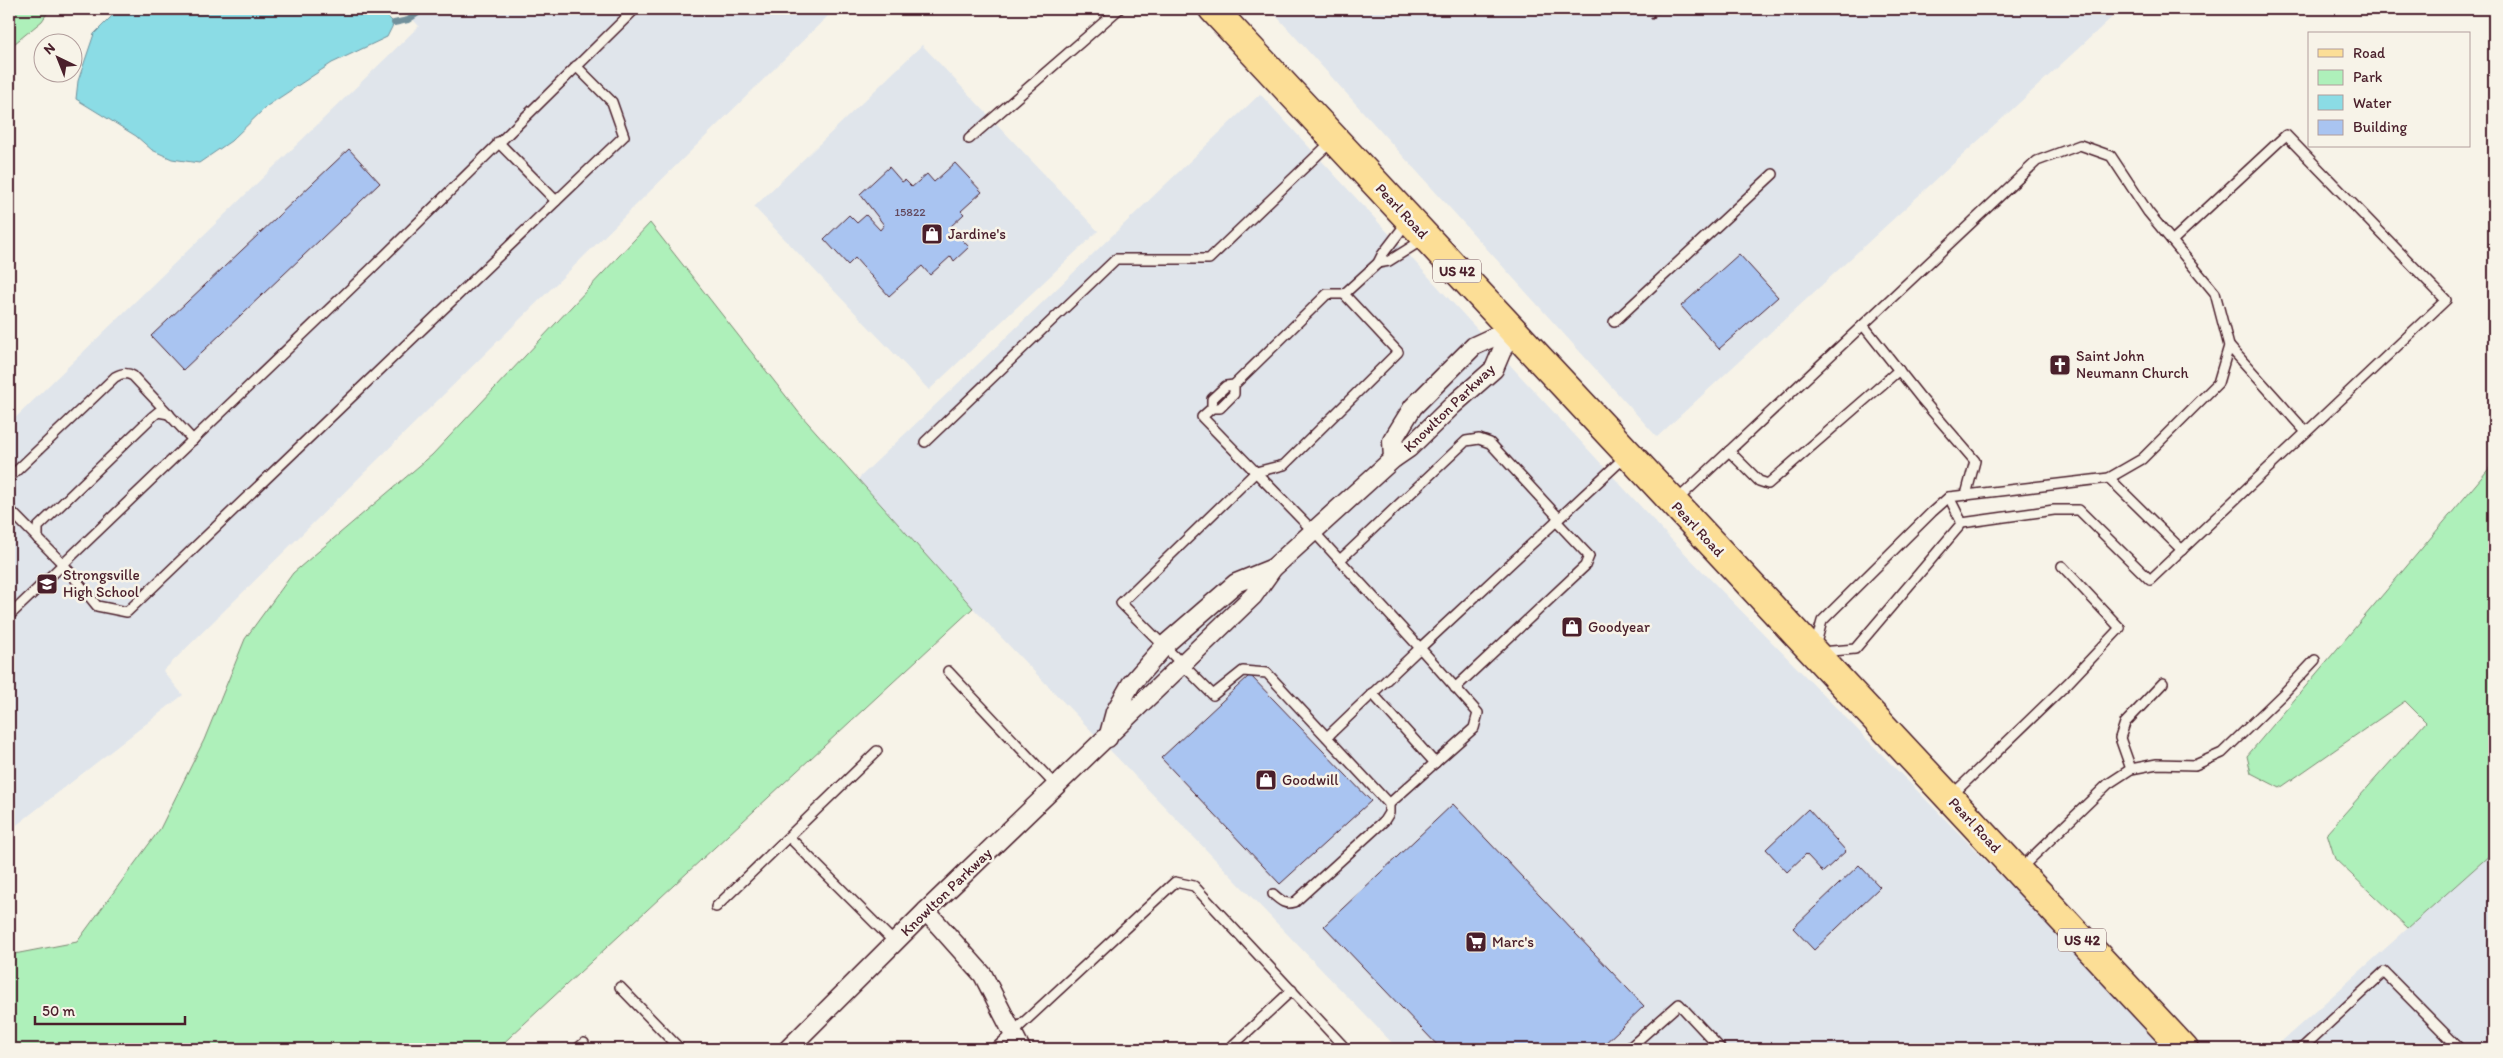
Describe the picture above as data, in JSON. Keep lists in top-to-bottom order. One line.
{"streets":{"main road":["Pearl Road","US 42"],"street":["Knowlton Parkway"]},"crossings":[["Pearl Road","Knowlton Parkway"]],"places":{"shop":["Jardine's","Goodyear","Goodwill"],"church":["Saint John Neumann Church"],"school or university":["Strongsville High School"],"supermarket":["Marc's"]},"house_numbers":["15822"],"legend":["Road","Park","Water","Building"],"scale_bar":"50 m","north":"top left"}
